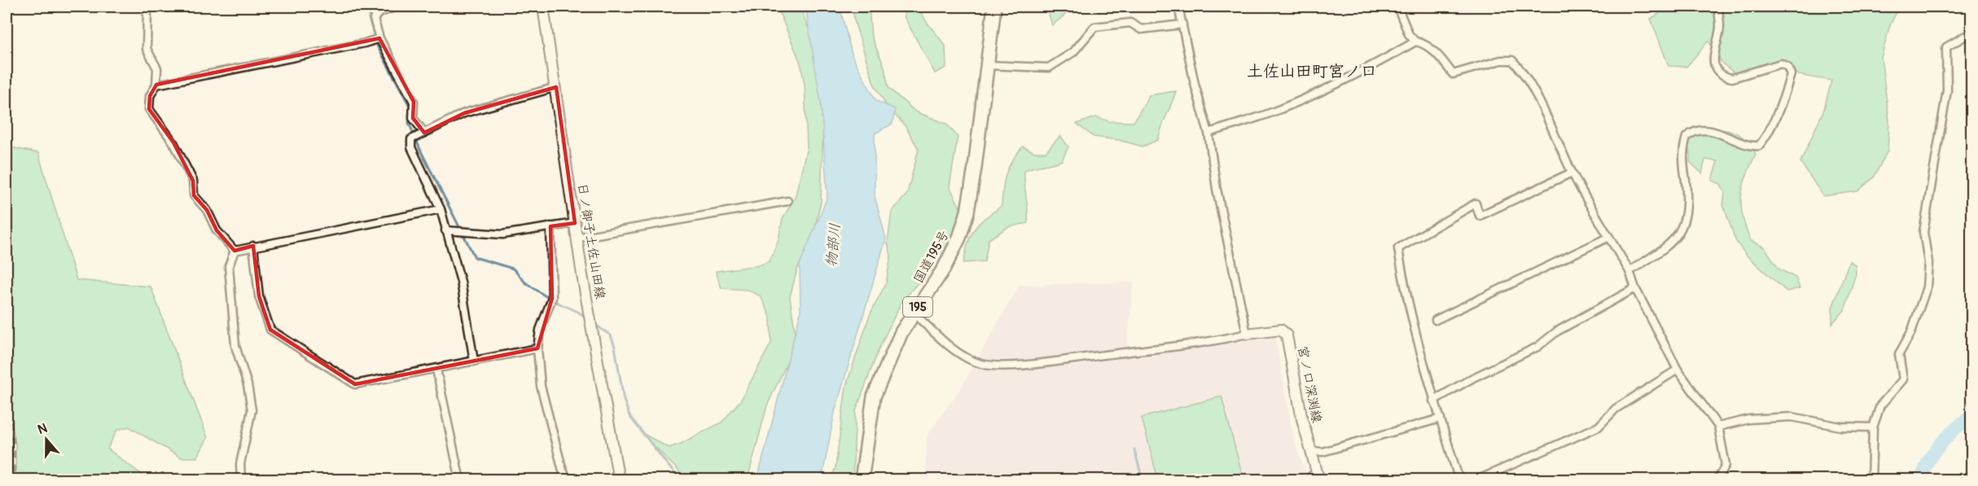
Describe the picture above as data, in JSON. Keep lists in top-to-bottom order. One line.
{"streets":{"highway":["国道195号","195"],"main road":["日ノ御子土佐山田線","宮ノ口深渕線"]},"districts":["土佐山田町宮ノ口"],"water":["物部川"],"north":"top"}
